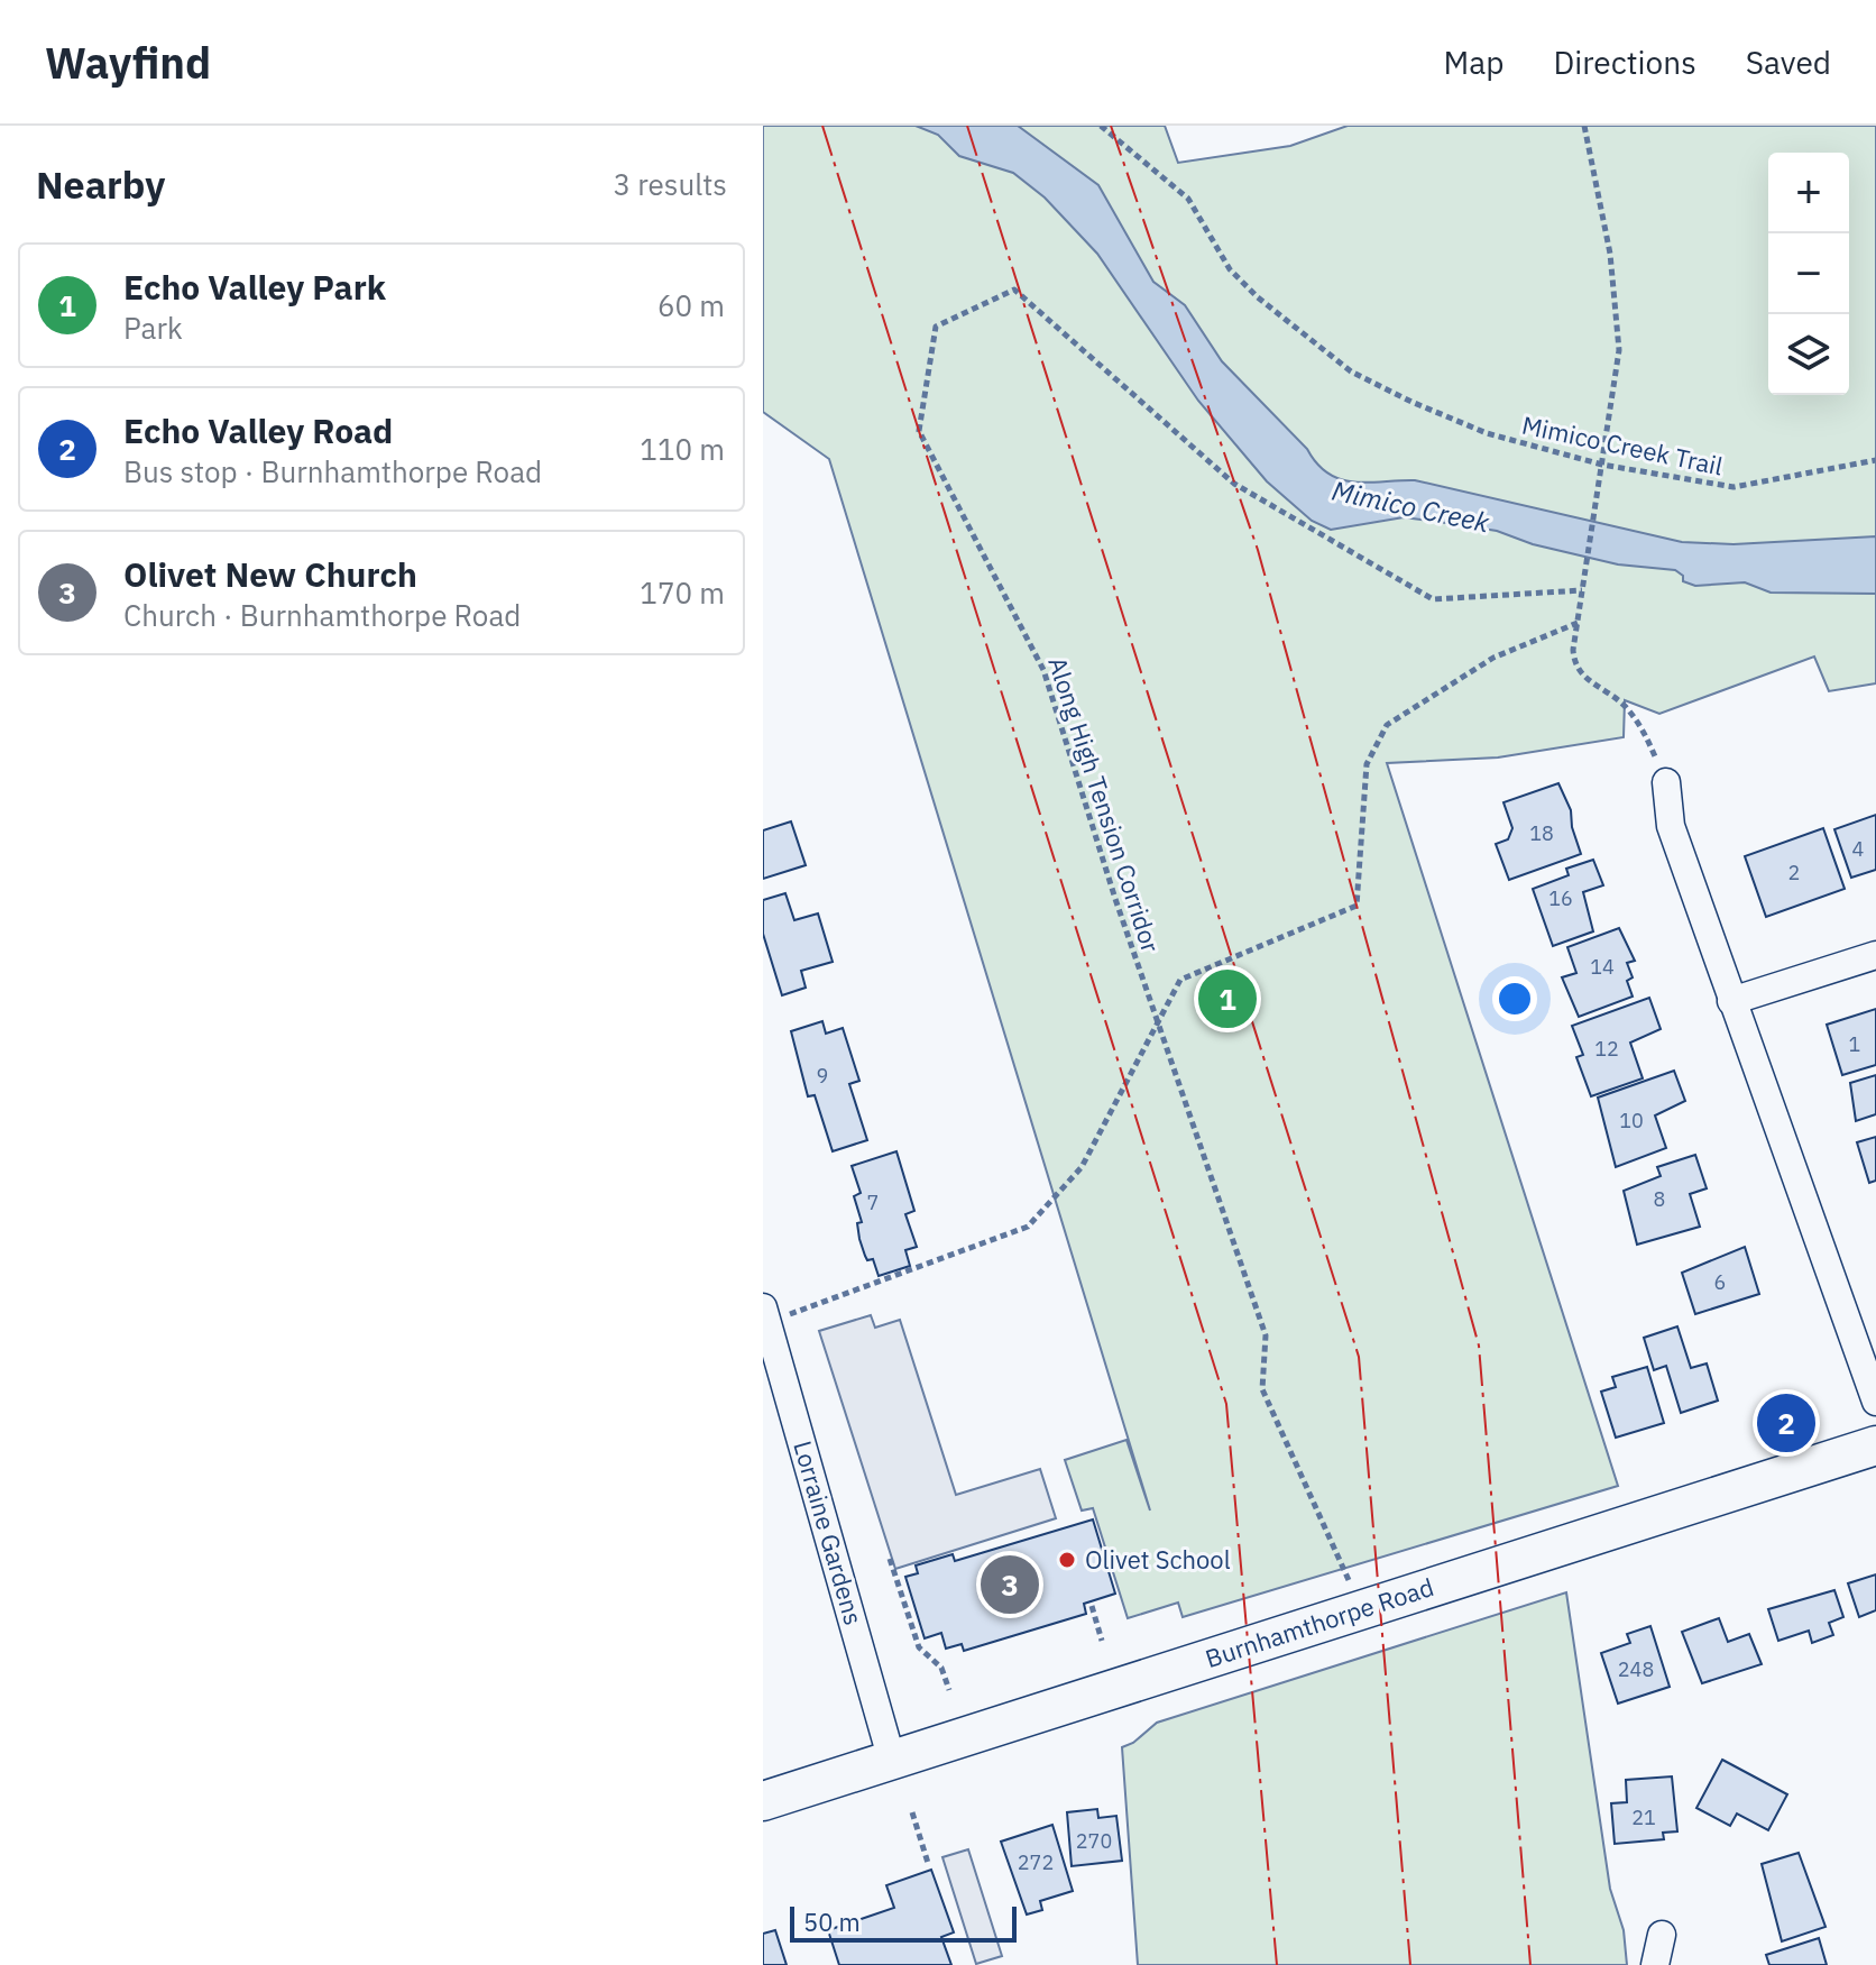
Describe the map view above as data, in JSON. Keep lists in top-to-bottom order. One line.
{"streets":{"main road":["Burnhamthorpe Road"],"street":["Lorraine Gardens"],"path":["Mimico Creek Trail","Along High Tension Corridor"]},"crossings":[["Along High Tension Corridor","Burnhamthorpe Road"],["Lorraine Gardens","Burnhamthorpe Road"]],"water":["Mimico Creek"],"places":["Olivet School"],"house_numbers":["18","4","2","16","14","1","12","9","10","8","7","6","248","21","270","272"],"scale_bar":"50 m","page":{"header":"Wayfind","nav":["Map","Directions","Saved"],"heading":["Nearby","3 results"],"map_buttons":["+","−"],"list":[{"mark":"1","name":"Echo Valley Park","note":"Park","value":"60 m"},{"mark":"2","name":"Echo Valley Road","note":"Bus stop · Burnhamthorpe Road","value":"110 m"},{"mark":"3","name":"Olivet New Church","note":"Church · Burnhamthorpe Road","value":"170 m"}],"pins":["1","2","3"],"scale":"50 m"}}
